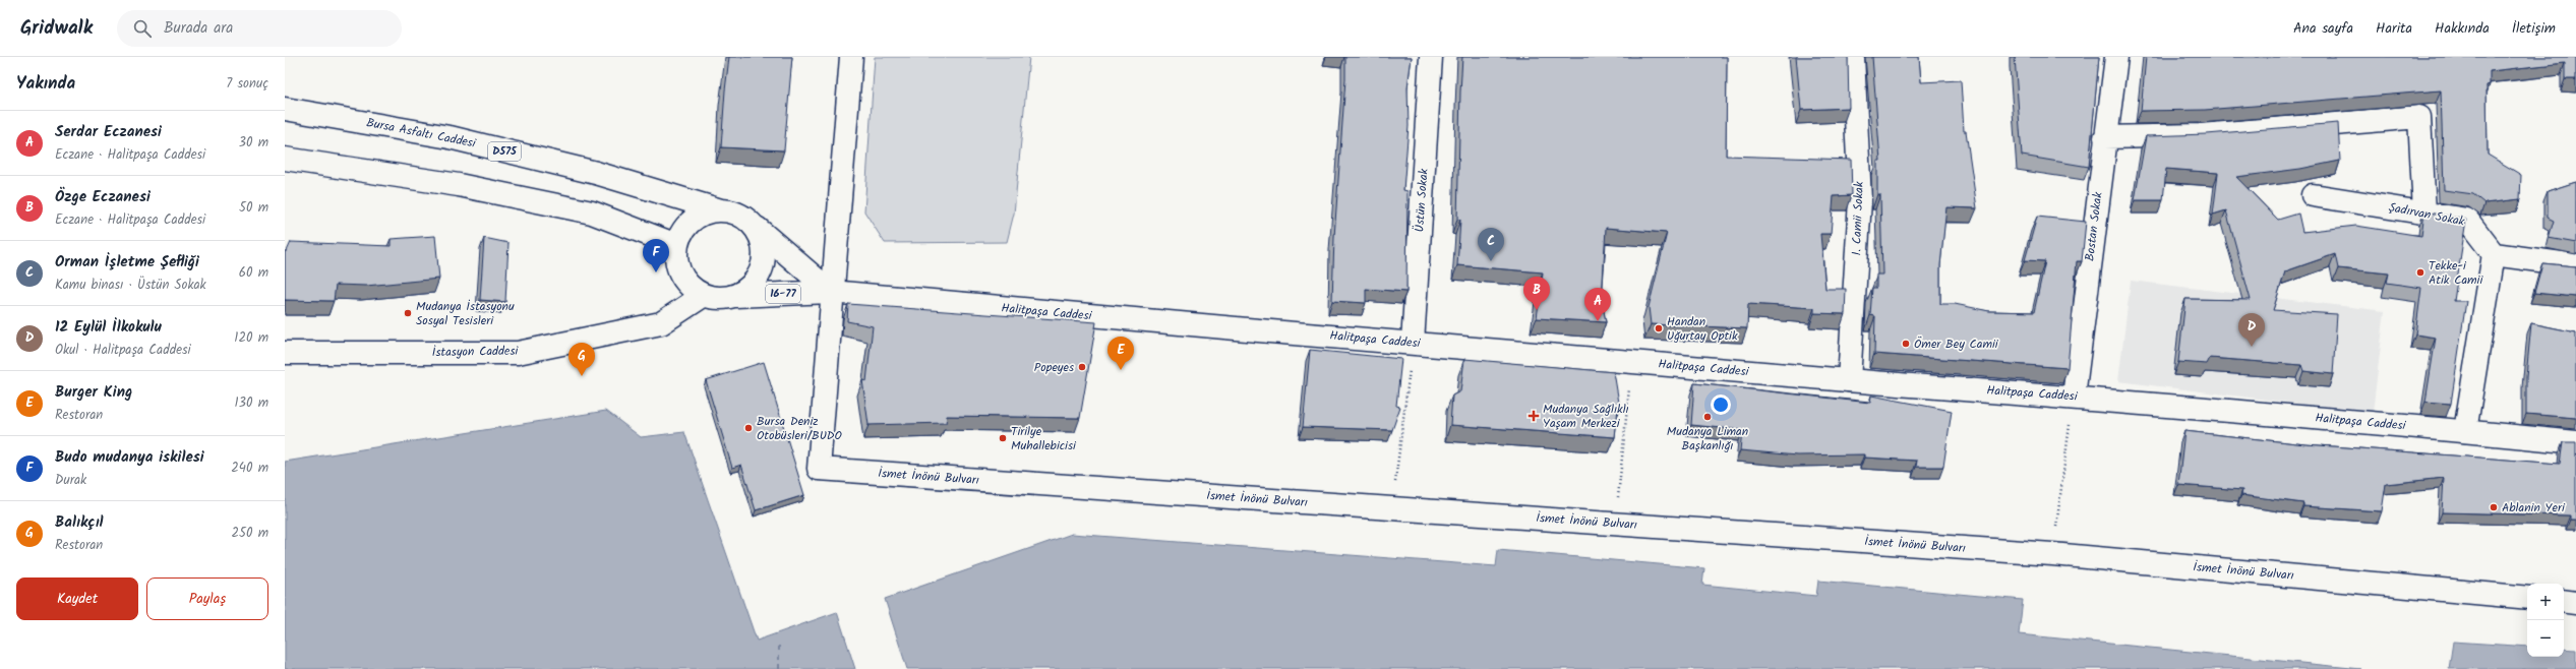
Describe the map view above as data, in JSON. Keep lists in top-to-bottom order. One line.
{"streets":{"main road":["Bursa Asfaltı Caddesi","D575","Üstün Sokak","Şadırvan Sokak","1. Camii Sokak","Bostan Sokak","16-77","Halitpaşa Caddesi","İstasyon Caddesi","İsmet İnönü Bulvarı"]},"crossings":[["Bursa Asfaltı Caddesi","D575"],["Bursa Asfaltı Caddesi","16-77"],["Bursa Asfaltı Caddesi","İstasyon Caddesi"],["D575","16-77"],["D575","İstasyon Caddesi"],["Üstün Sokak","Halitpaşa Caddesi"],["1. Camii Sokak","Halitpaşa Caddesi"],["Bostan Sokak","Halitpaşa Caddesi"],["16-77","Halitpaşa Caddesi"],["16-77","İstasyon Caddesi"],["16-77","İsmet İnönü Bulvarı"],["Halitpaşa Caddesi","İsmet İnönü Bulvarı"]],"places":{"other":["Tekke-i Atik Camii","Mudanya İstasyonu Sosyal Tesisleri","Handan Uğurtay Optik","Ömer Bey Camii","Popeyes","Mudanya Liman Başkanlığı","Bursa Deniz Otobüsleri/BUDO","Tirilye Muhallebicisi","Ablanin Yeri"],"health":["Mudanya Sağlıklı Yaşam Merkezi"]},"page":{"header":"Gridwalk","search":"Burada ara","nav":["Ana sayfa","Harita","Hakkında","İletişim"],"heading":["Yakında","7 sonuç"],"list":[{"mark":"A","name":"Serdar Eczanesi","note":"Eczane · Halitpaşa Caddesi","value":"30 m"},{"mark":"B","name":"Özge Eczanesi","note":"Eczane · Halitpaşa Caddesi","value":"50 m"},{"mark":"C","name":"Orman İşletme Şefliği","note":"Kamu binası · Üstün Sokak","value":"60 m"},{"mark":"D","name":"12 Eylül İlkokulu","note":"Okul · Halitpaşa Caddesi","value":"120 m"},{"mark":"E","name":"Burger King","note":"Restoran","value":"130 m"},{"mark":"F","name":"Budo mudanya iskilesi","note":"Durak","value":"240 m"},{"mark":"G","name":"Balıkçıl","note":"Restoran","value":"250 m"}],"pins":["C","F","B","A","D","E","G"],"buttons":["Kaydet","Paylaş"],"map_buttons":["+","−"]}}
